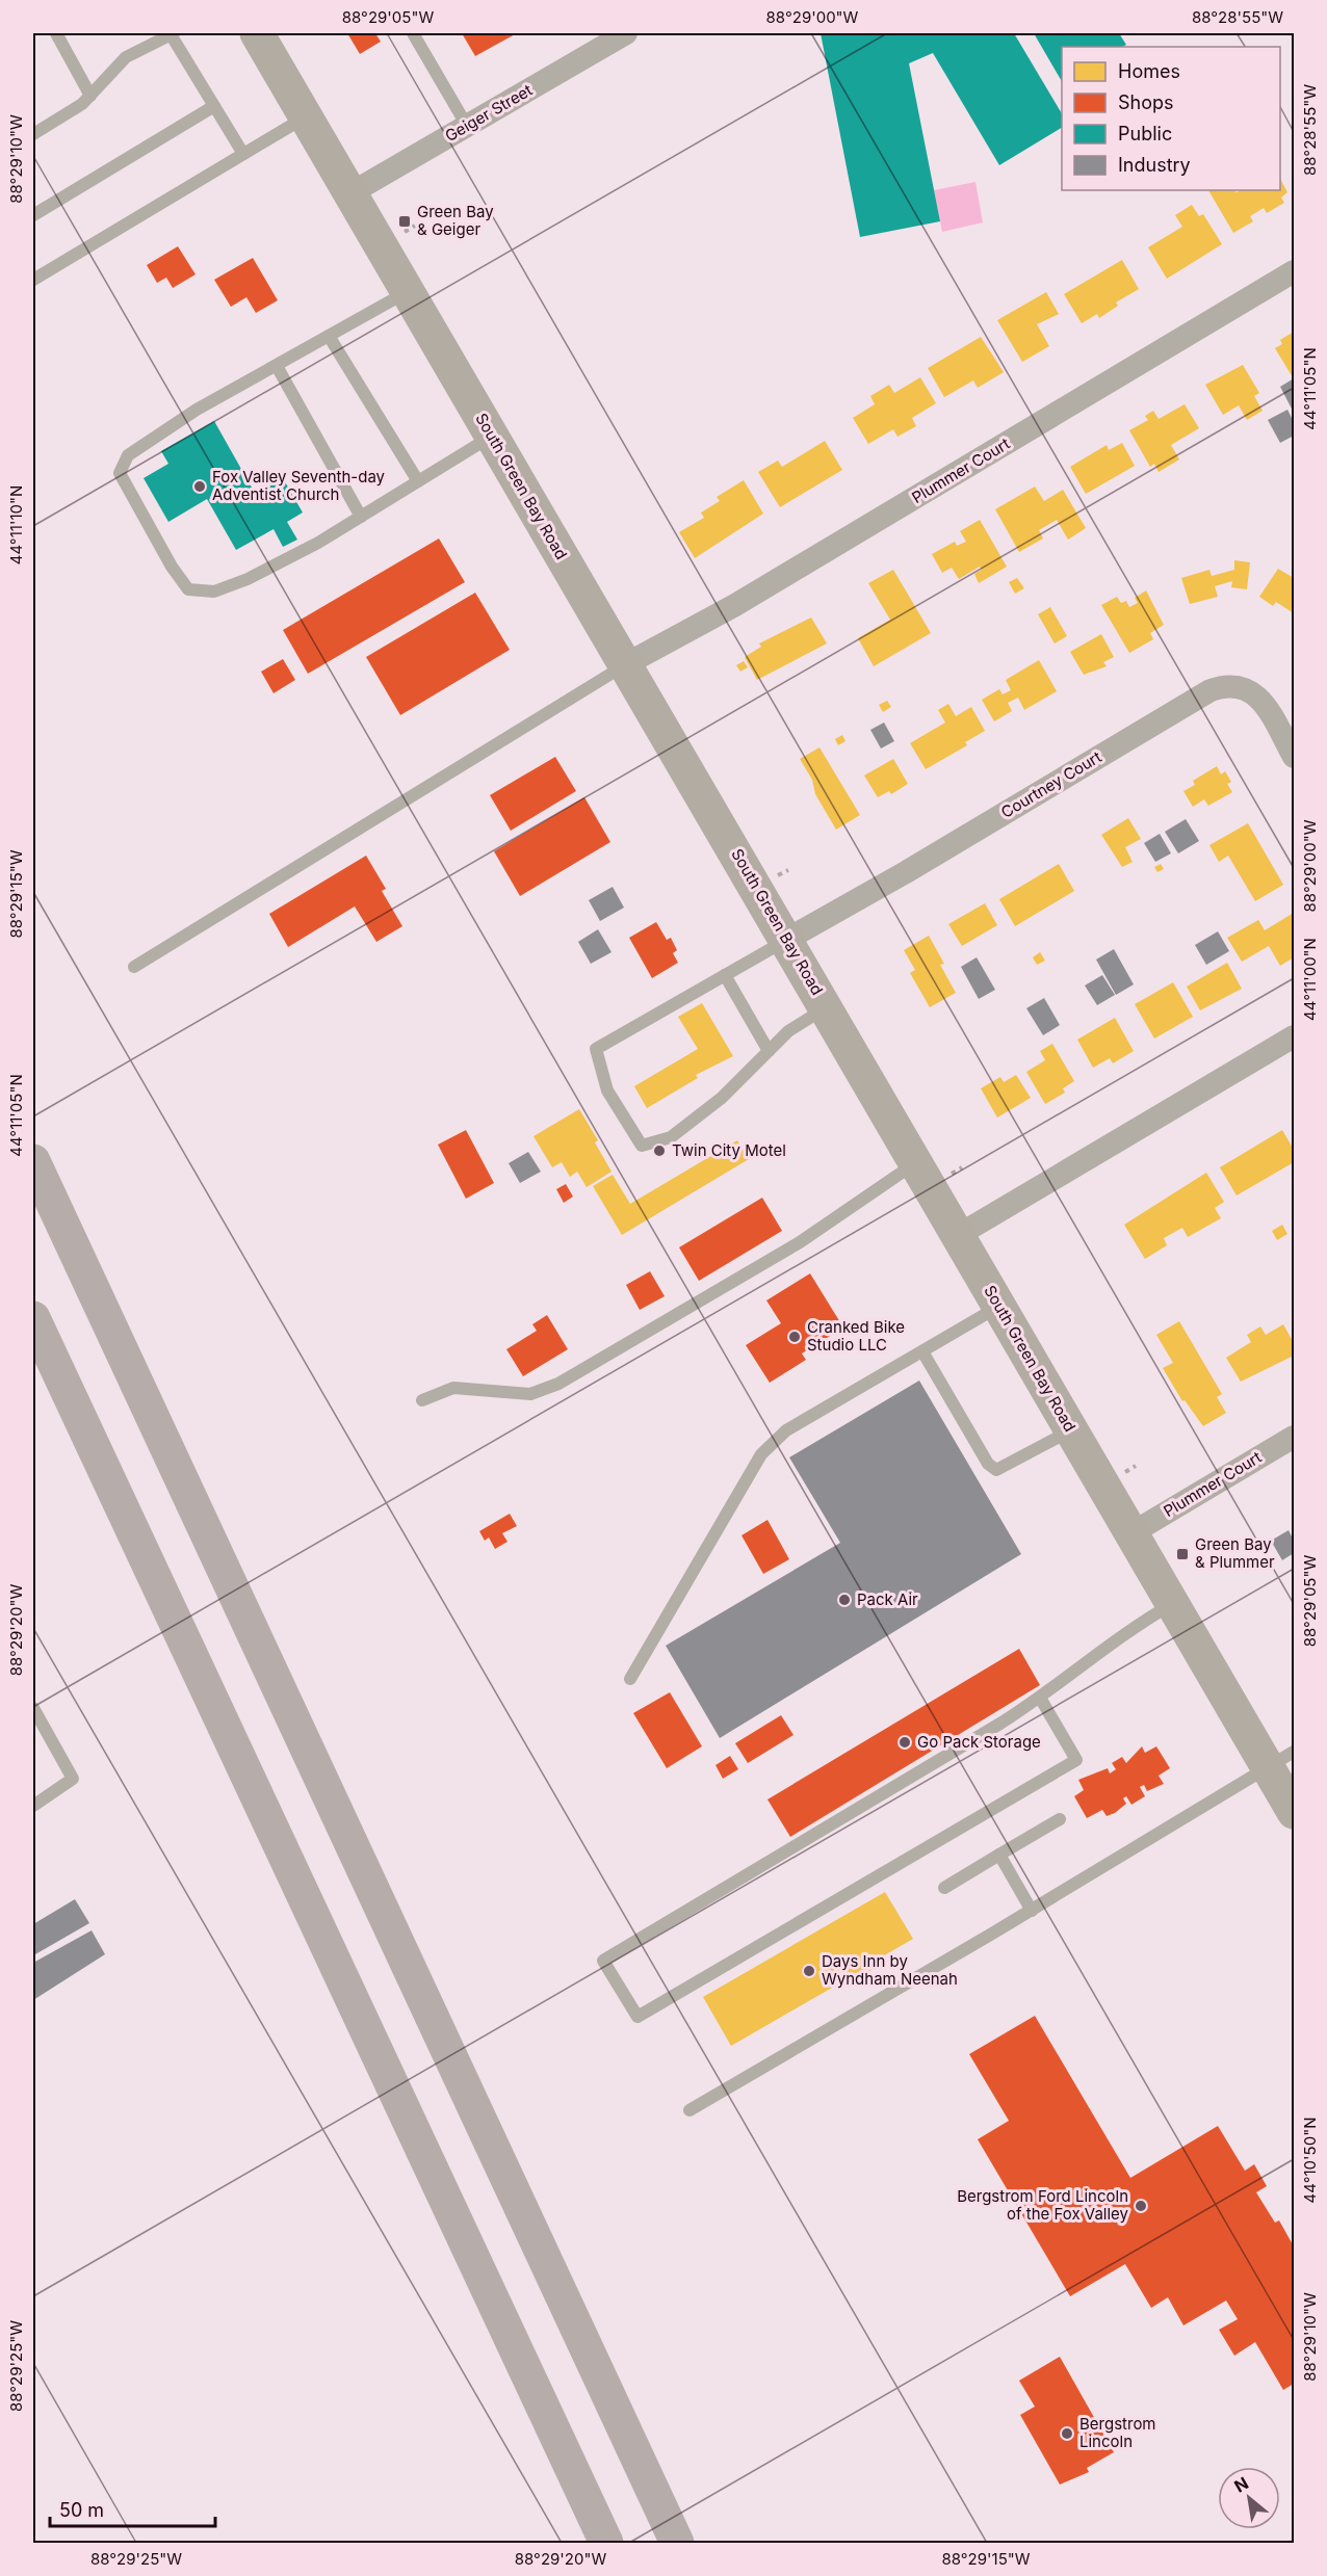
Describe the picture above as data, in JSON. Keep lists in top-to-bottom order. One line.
{"streets":{"main road":["South Green Bay Road"],"street":["Geiger Street","Plummer Court","Courtney Court"]},"crossings":[["Geiger Street","South Green Bay Road"],["Plummer Court","South Green Bay Road"],["South Green Bay Road","Courtney Court"]],"places":{"transit":["Green Bay & Geiger","Green Bay & Plummer"],"other":["Fox Valley Seventh-day Adventist Church","Twin City Motel","Cranked Bike Studio LLC","Pack Air","Go Pack Storage","Days Inn by Wyndham Neenah","Bergstrom Ford Lincoln of the Fox Valley","Bergstrom Lincoln"]},"legend":["Homes","Shops","Public","Industry"],"scale_bar":"50 m","north":"top left","coordinates":["88°29'05\"W","88°29'00\"W","88°28'55\"W","88°29'10\"W","44°11'05\"N","44°11'10\"N","88°29'15\"W","44°11'00\"N","88°29'20\"W","44°10'50\"N","88°29'25\"W"]}
